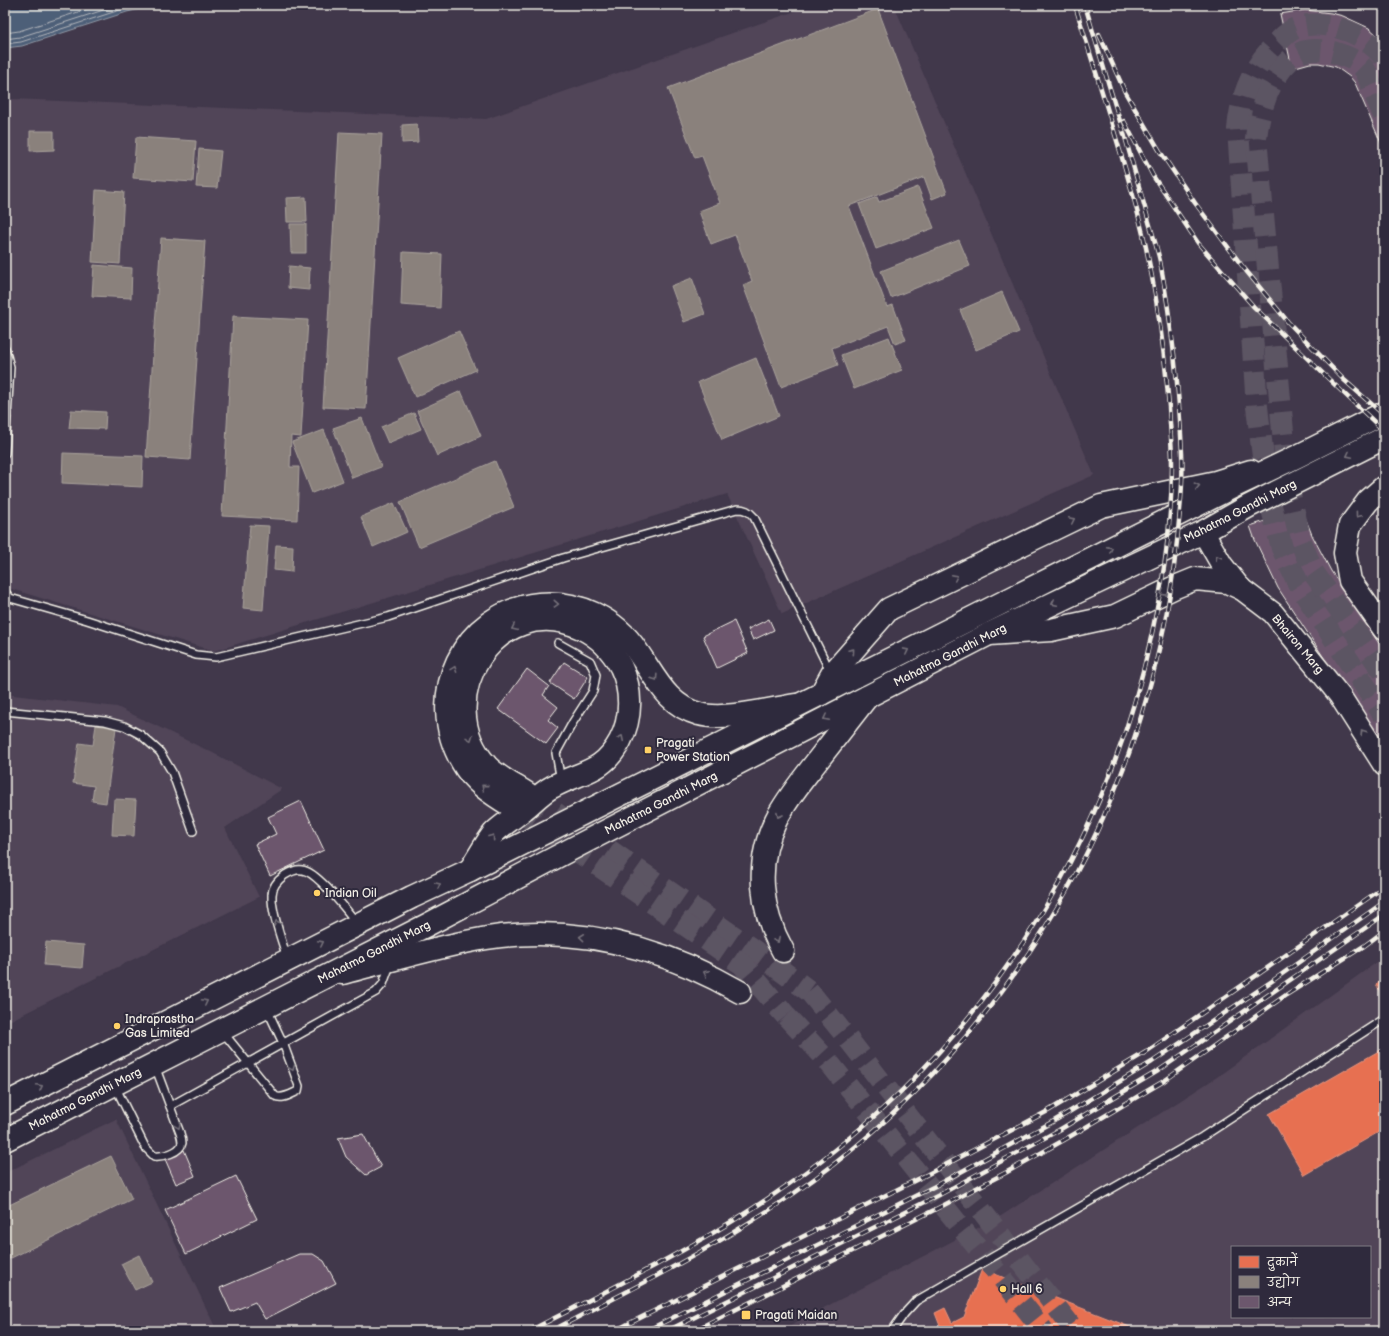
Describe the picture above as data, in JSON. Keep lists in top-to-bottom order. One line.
{"streets":{"main road":["Mahatma Gandhi Marg","Bhairon Marg"]},"crossings":[["Mahatma Gandhi Marg","Bhairon Marg"]],"one_way":["Bhairon Marg"],"places":{"transit":["Pragati Power Station","Pragati Maidan"],"other":["Indian Oil","Indraprastha Gas Limited","Hall 6"]},"legend":["दुकानें","उद्योग","अन्य"]}
